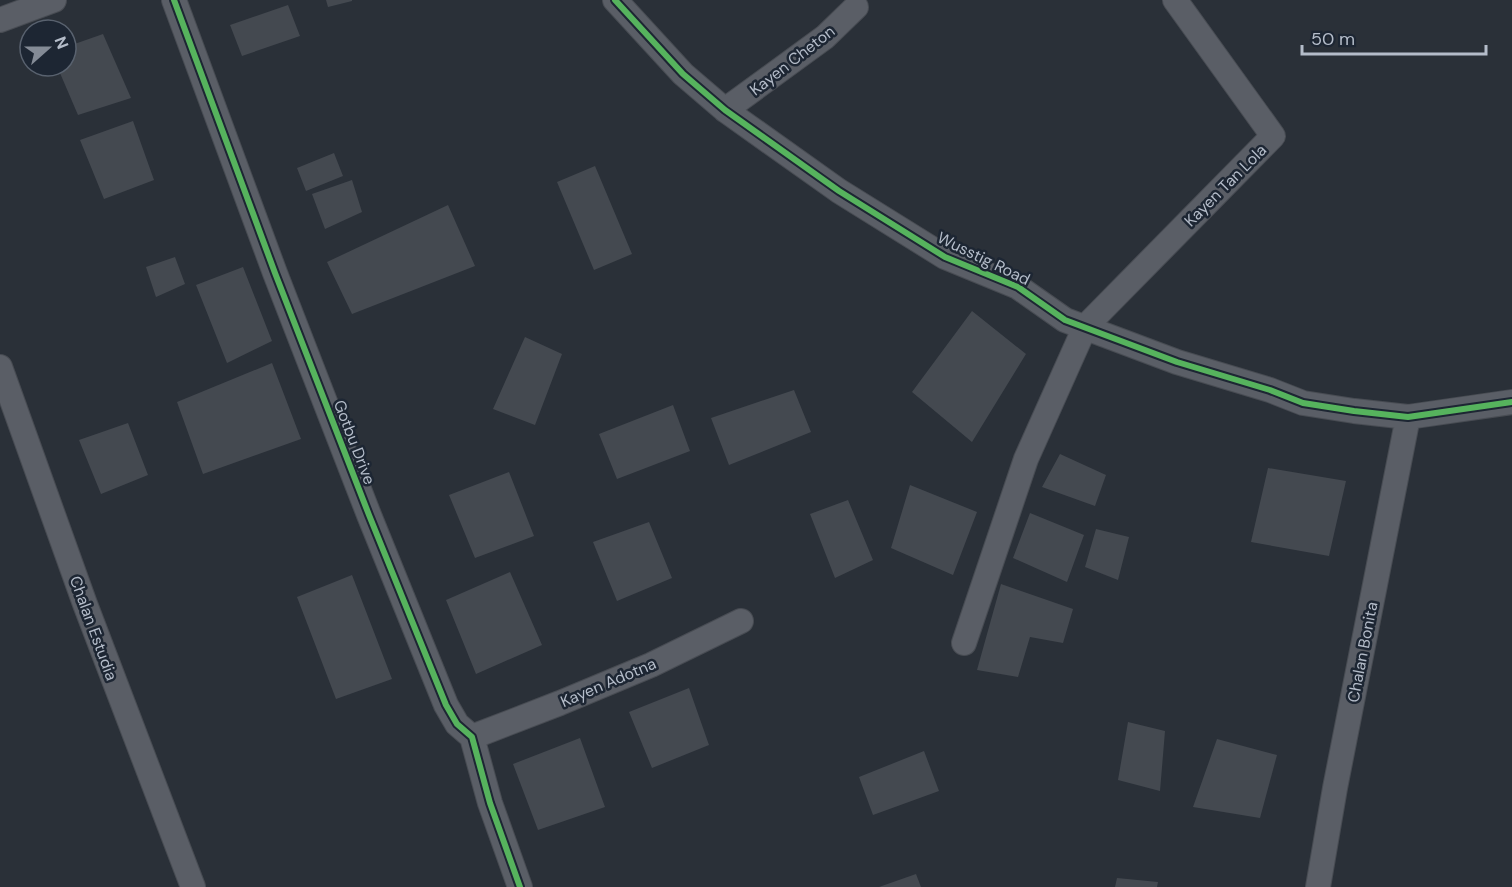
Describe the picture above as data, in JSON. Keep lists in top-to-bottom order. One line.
{"streets":{"street":["Kayen Cheton","Kayen Tan Lola","Wusstig Road","Gotbu Drive","Chalan Estudia","Chalan Bonita","Kayen Adotna"]},"crossings":[["Kayen Cheton","Wusstig Road"],["Kayen Tan Lola","Wusstig Road"],["Wusstig Road","Chalan Bonita"],["Gotbu Drive","Kayen Adotna"]],"scale_bar":"50 m","north":"right"}
